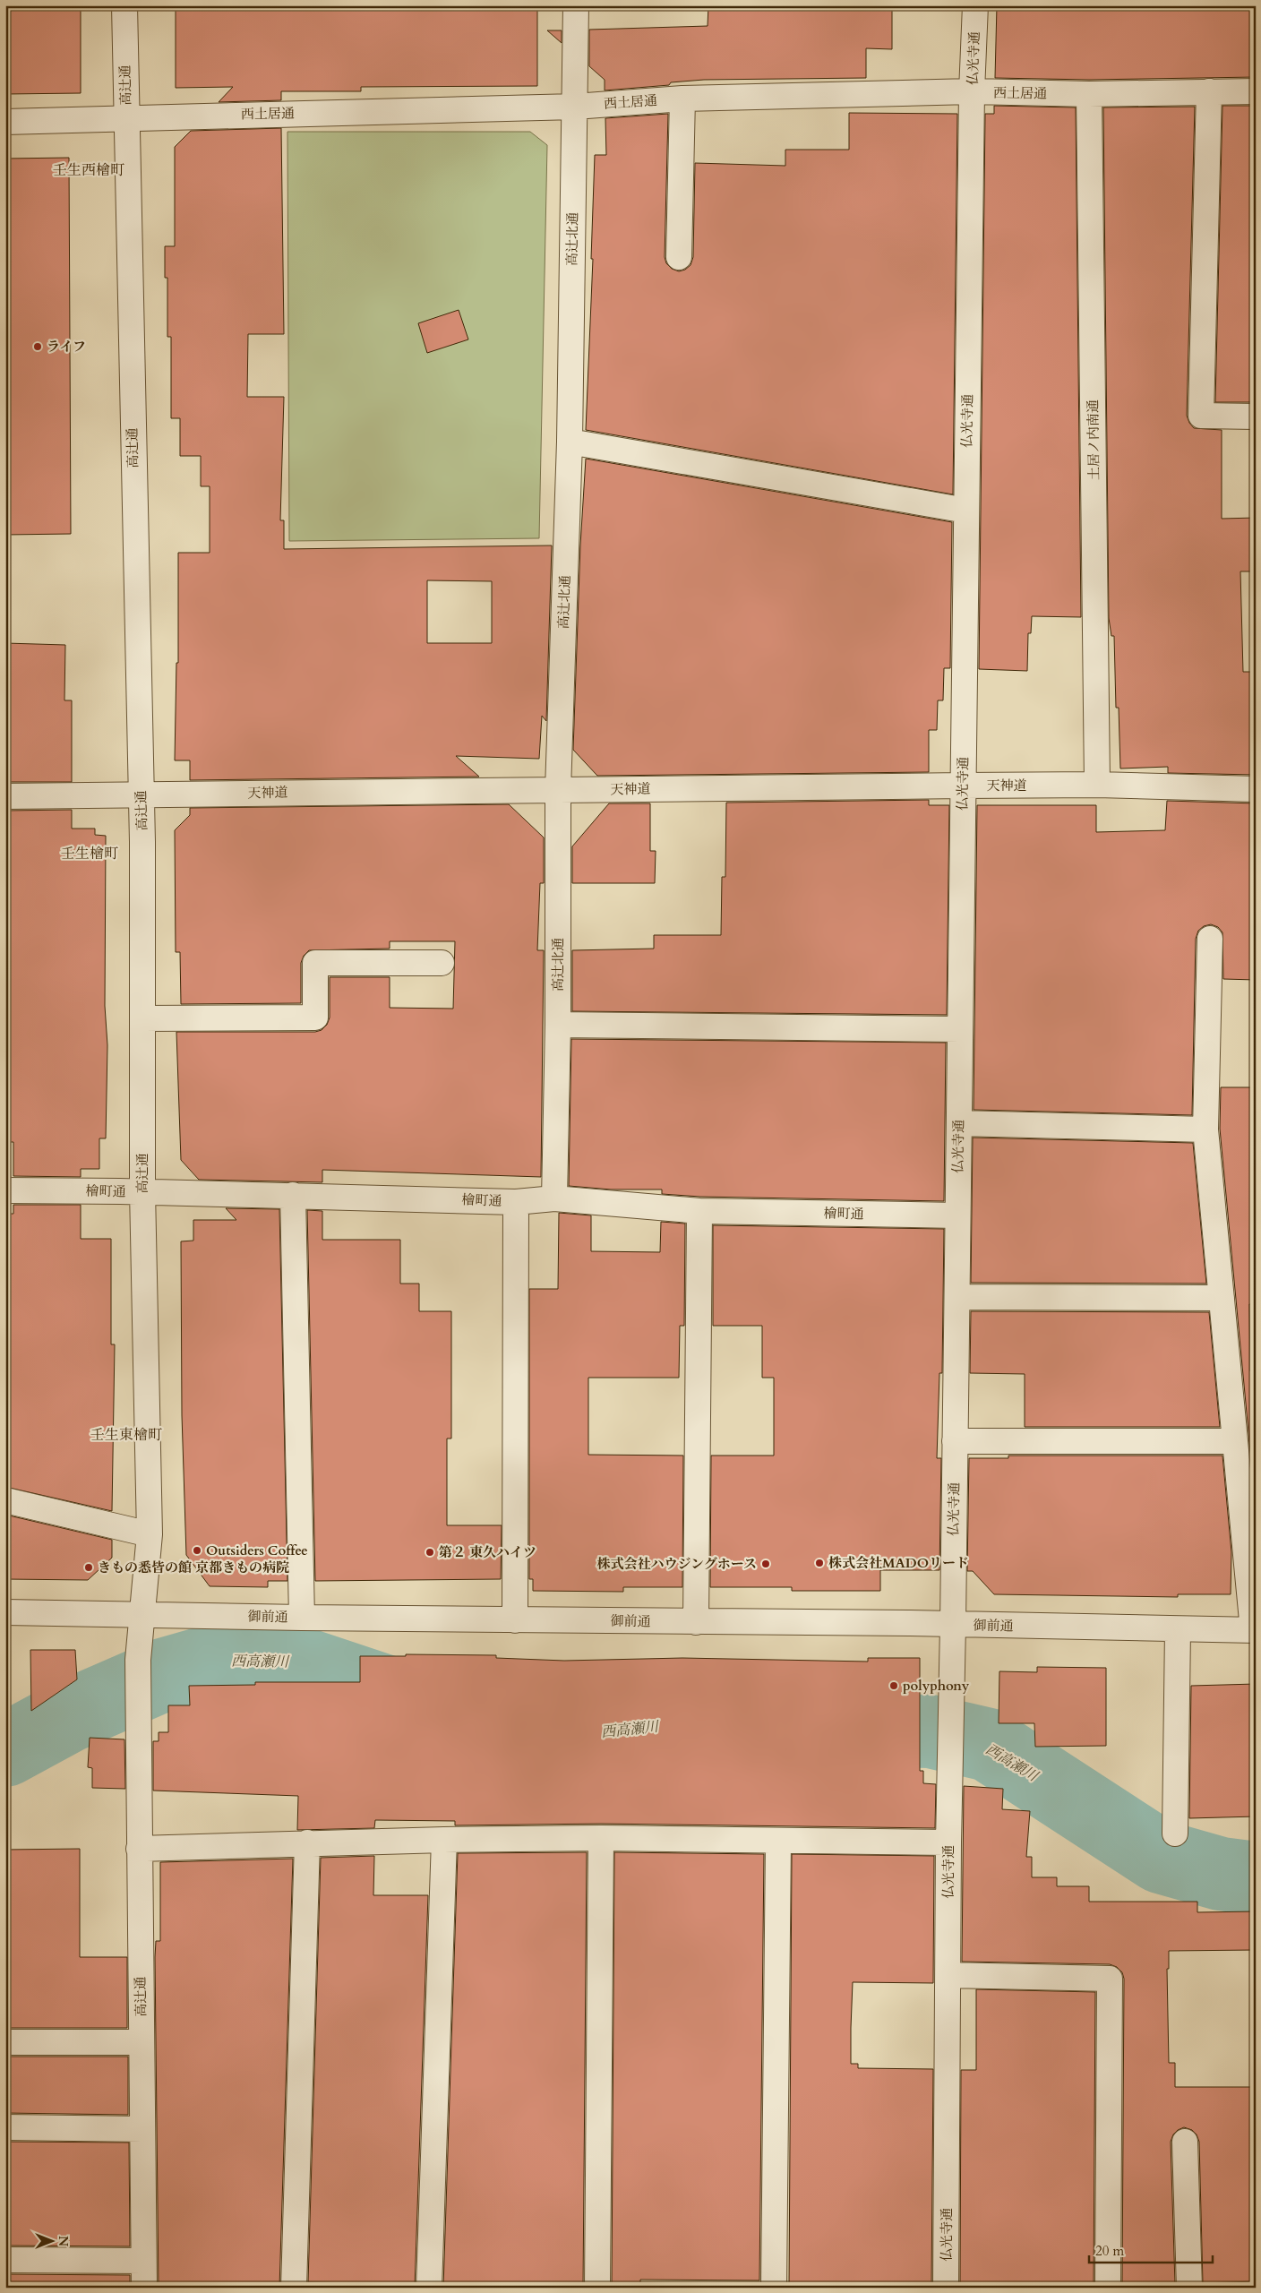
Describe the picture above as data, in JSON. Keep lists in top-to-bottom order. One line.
{"streets":{"street":["仏光寺通","高辻通","西土居通","高辻北通","土居ノ内南通","天神道","檜町通","御前通"]},"crossings":[["仏光寺通","西土居通"],["仏光寺通","天神道"],["仏光寺通","檜町通"],["仏光寺通","御前通"],["高辻通","西土居通"],["高辻通","天神道"],["高辻通","檜町通"],["高辻通","御前通"],["西土居通","高辻北通"],["西土居通","土居ノ内南通"],["高辻北通","天神道"],["高辻北通","檜町通"],["土居ノ内南通","天神道"]],"districts":["壬生西檜町","壬生檜町","壬生東檜町"],"water":["西高瀬川"],"places":["ライフ","Outsiders Coffee","第２ 東久ハイツ","株式会社MADOリード","株式会社ハウジングホース","きもの悉皆の館 京都きもの病院","polyphony"],"scale_bar":"20 m","north":"right"}
